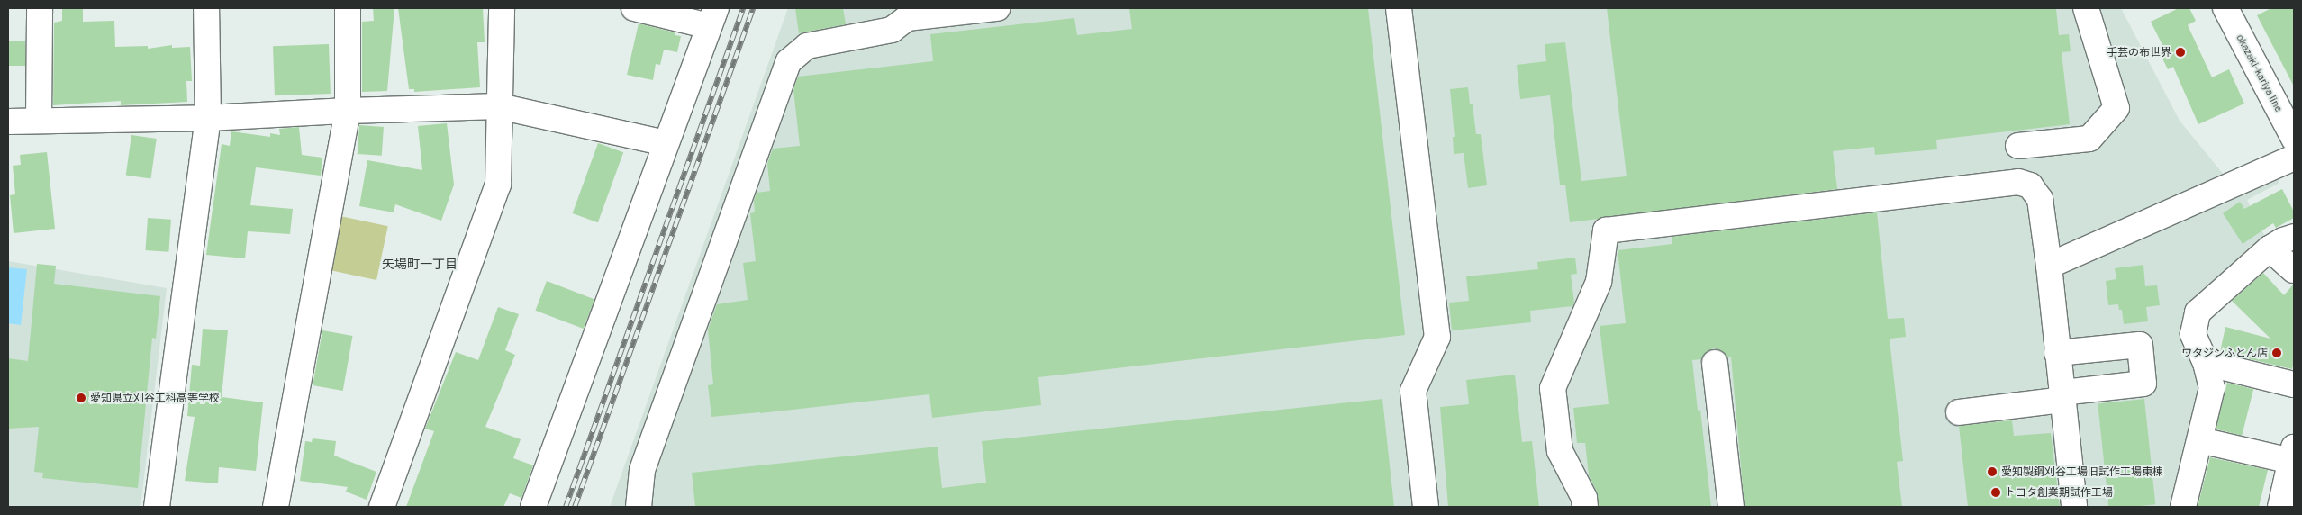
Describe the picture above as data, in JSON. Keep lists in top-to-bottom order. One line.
{"streets":{"street":["okazaki-kariya line"]},"districts":["矢場町一丁目"],"places":["手芸の布世界","ワタジンふとん店","愛知県立刈谷工科高等学校","愛知製鋼刈谷工場旧試作工場東棟","トヨタ創業期試作工場"]}
